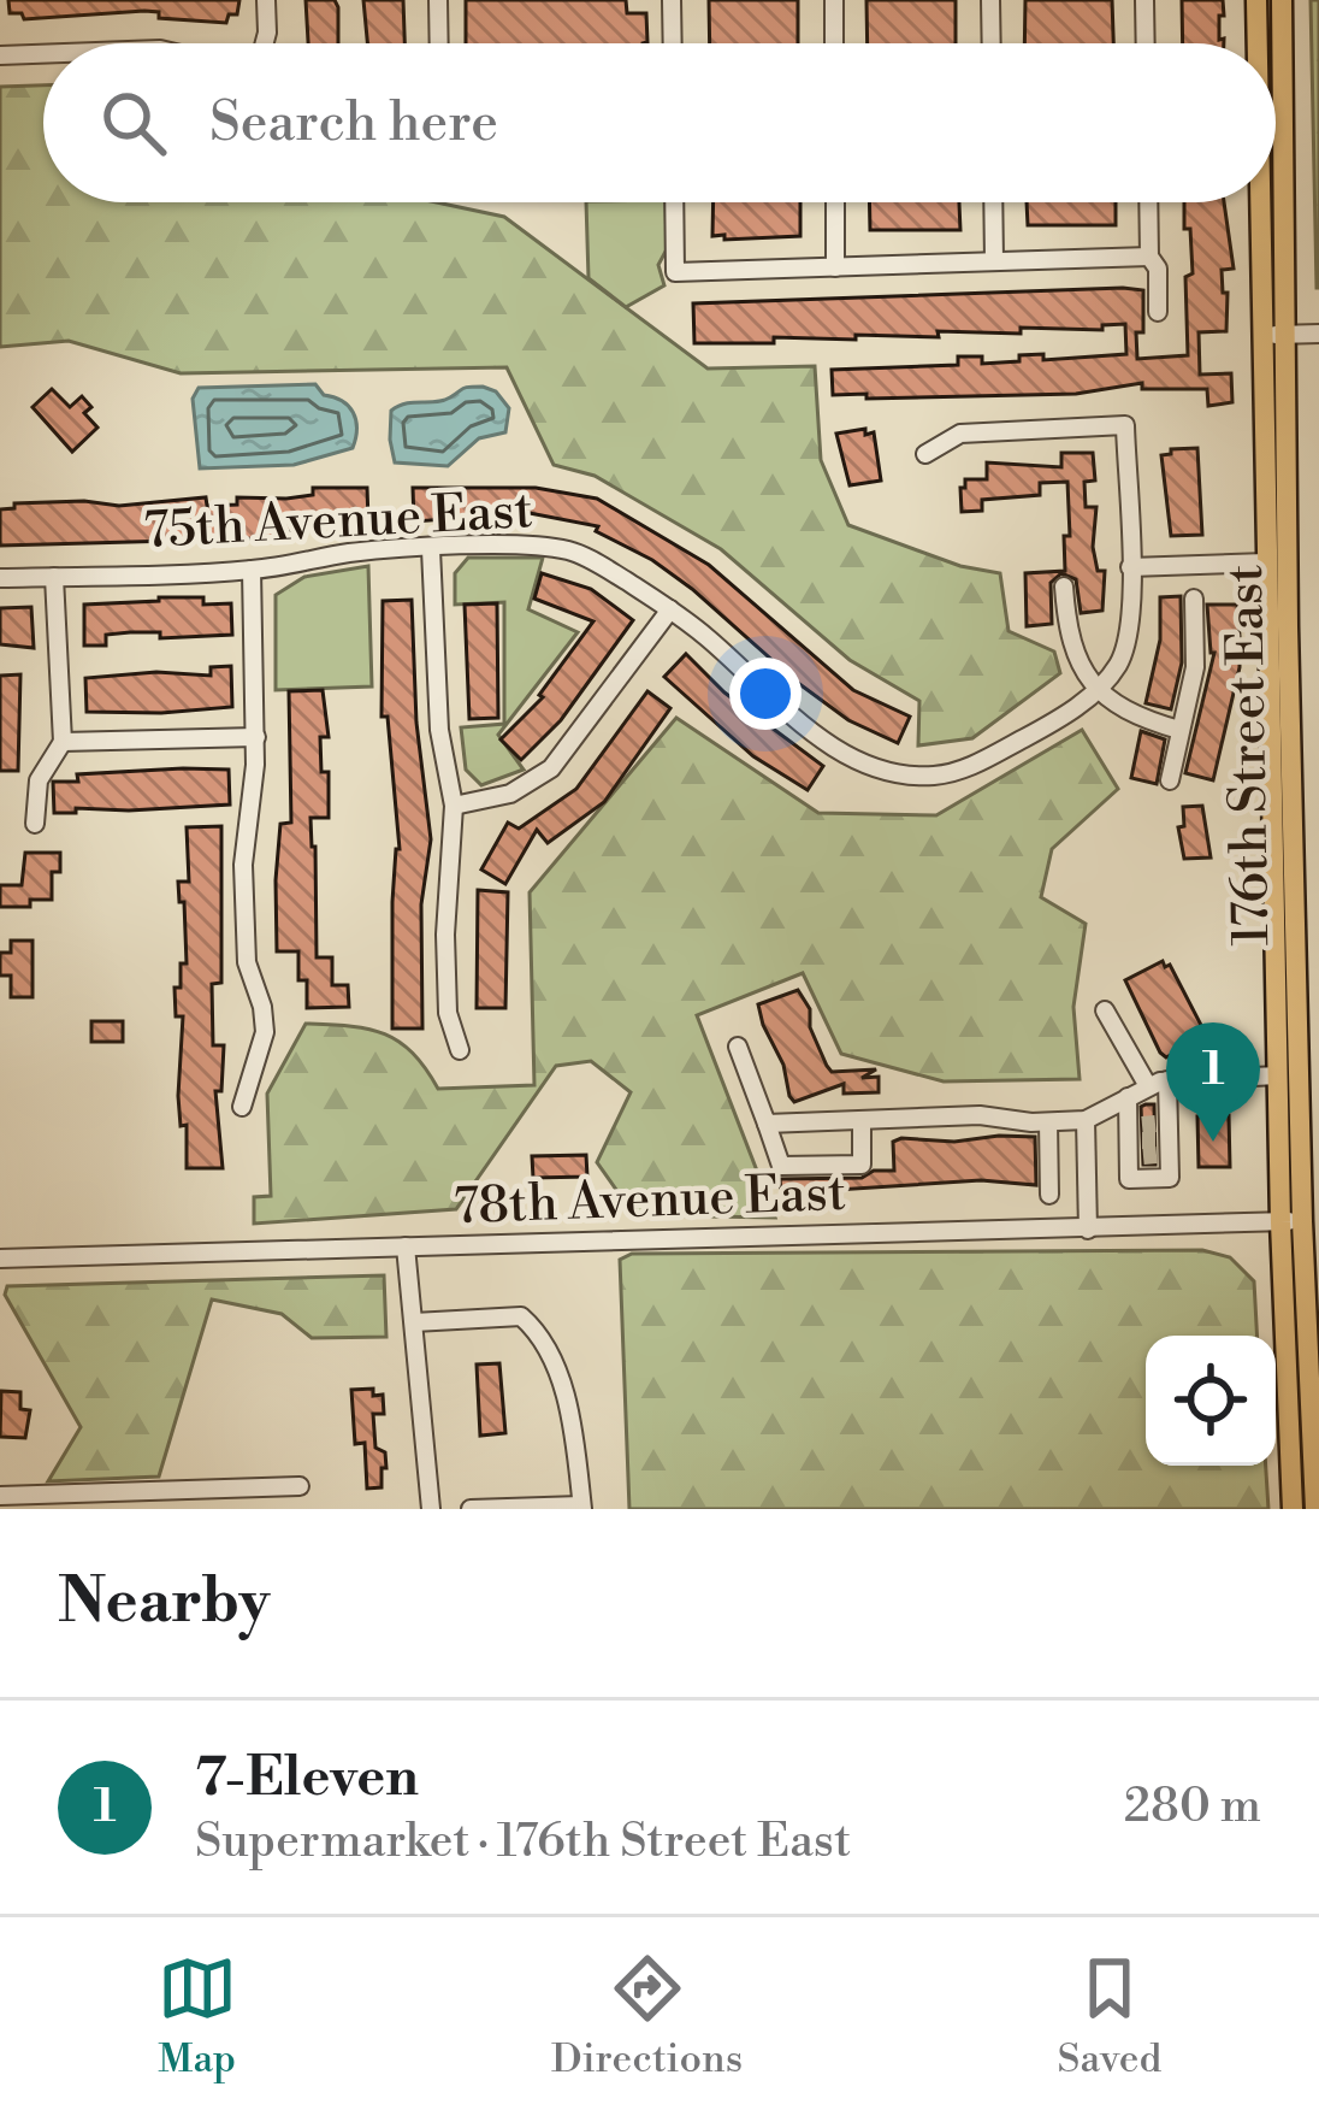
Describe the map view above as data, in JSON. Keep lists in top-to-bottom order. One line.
{"streets":{"main road":["176th Street East"],"street":["75th Avenue East","78th Avenue East"]},"crossings":[["176th Street East","78th Avenue East"]],"page":{"search":"Search here","pins":"1","heading":"Nearby","list":[{"mark":"1","name":"7-Eleven","note":"Supermarket · 176th Street East","value":"280 m"}],"nav":["Map","Directions","Saved"]}}
